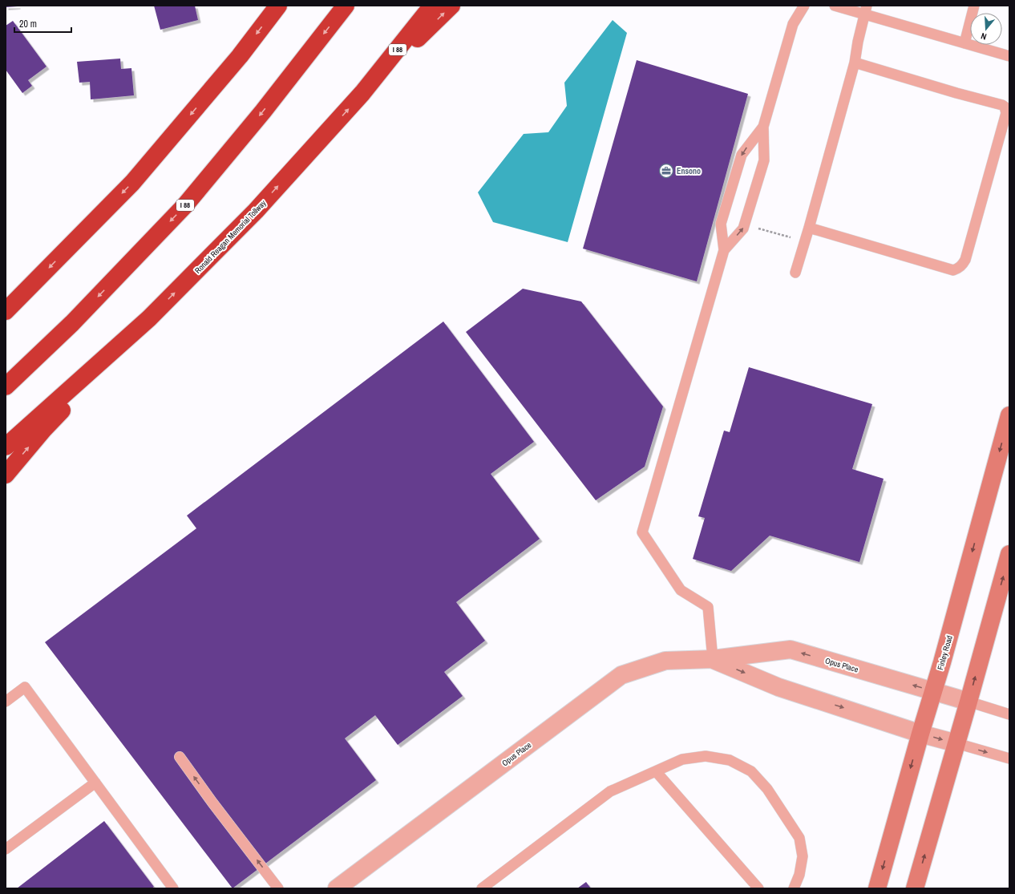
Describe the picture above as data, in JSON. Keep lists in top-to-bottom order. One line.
{"streets":{"highway":["I 88","Ronald Reagan Memorial Tollway"],"main road":["Finley Road"],"street":["Opus Place"]},"crossings":[["Finley Road","Opus Place"]],"places":{"office":["Ensono"]},"scale_bar":"20 m","north":"bottom"}
